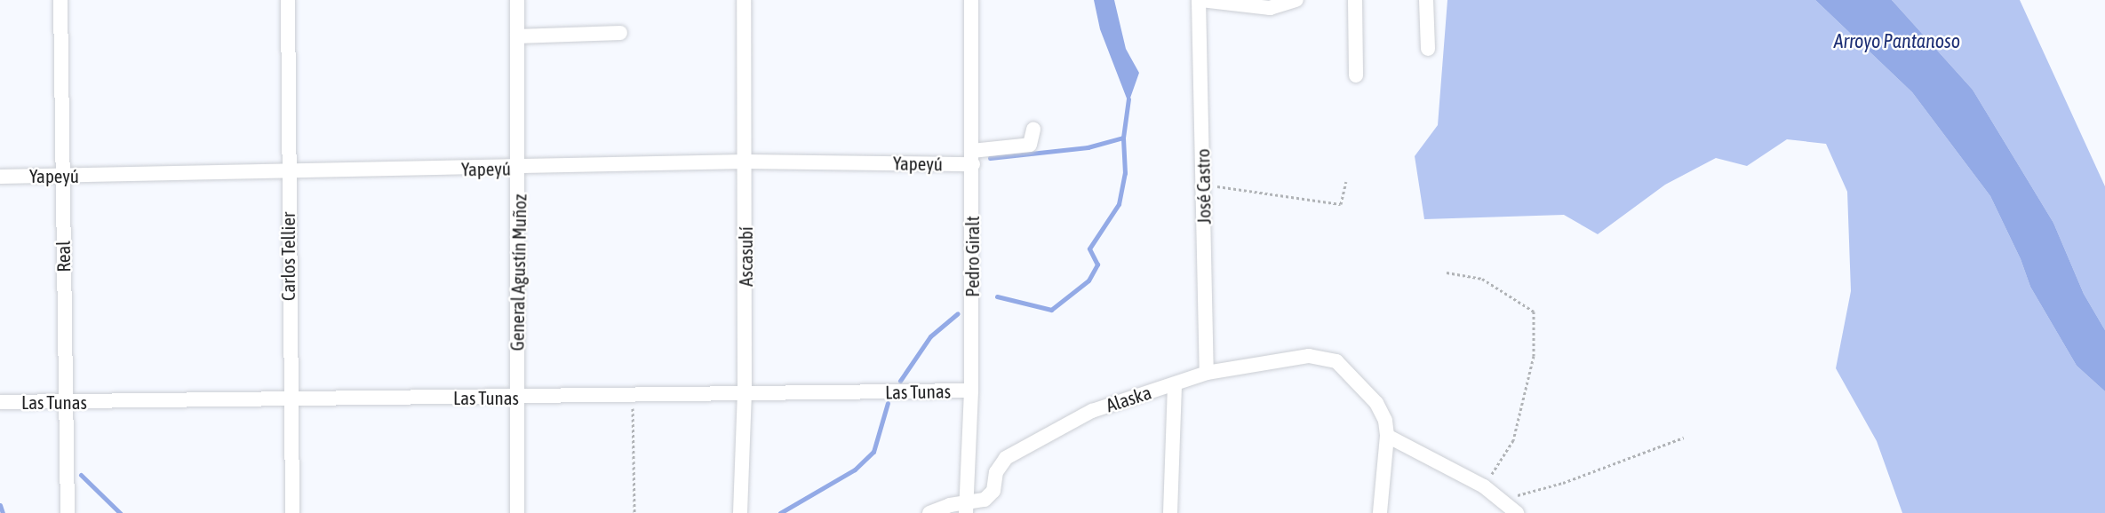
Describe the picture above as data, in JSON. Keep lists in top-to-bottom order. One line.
{"streets":{"street":["Yapeyú","José Castro","Real","Carlos Tellier","Ascasubí","Pedro Giralt","General Agustín Muñoz","Las Tunas","Alaska"]},"crossings":[["Yapeyú","Real"],["Yapeyú","Carlos Tellier"],["Yapeyú","Ascasubí"],["Yapeyú","Pedro Giralt"],["Yapeyú","General Agustín Muñoz"],["José Castro","Alaska"],["Real","Las Tunas"],["Carlos Tellier","Las Tunas"],["Ascasubí","Las Tunas"],["Pedro Giralt","Las Tunas"],["Pedro Giralt","Alaska"],["General Agustín Muñoz","Las Tunas"]],"water":["Arroyo Pantanoso"]}
